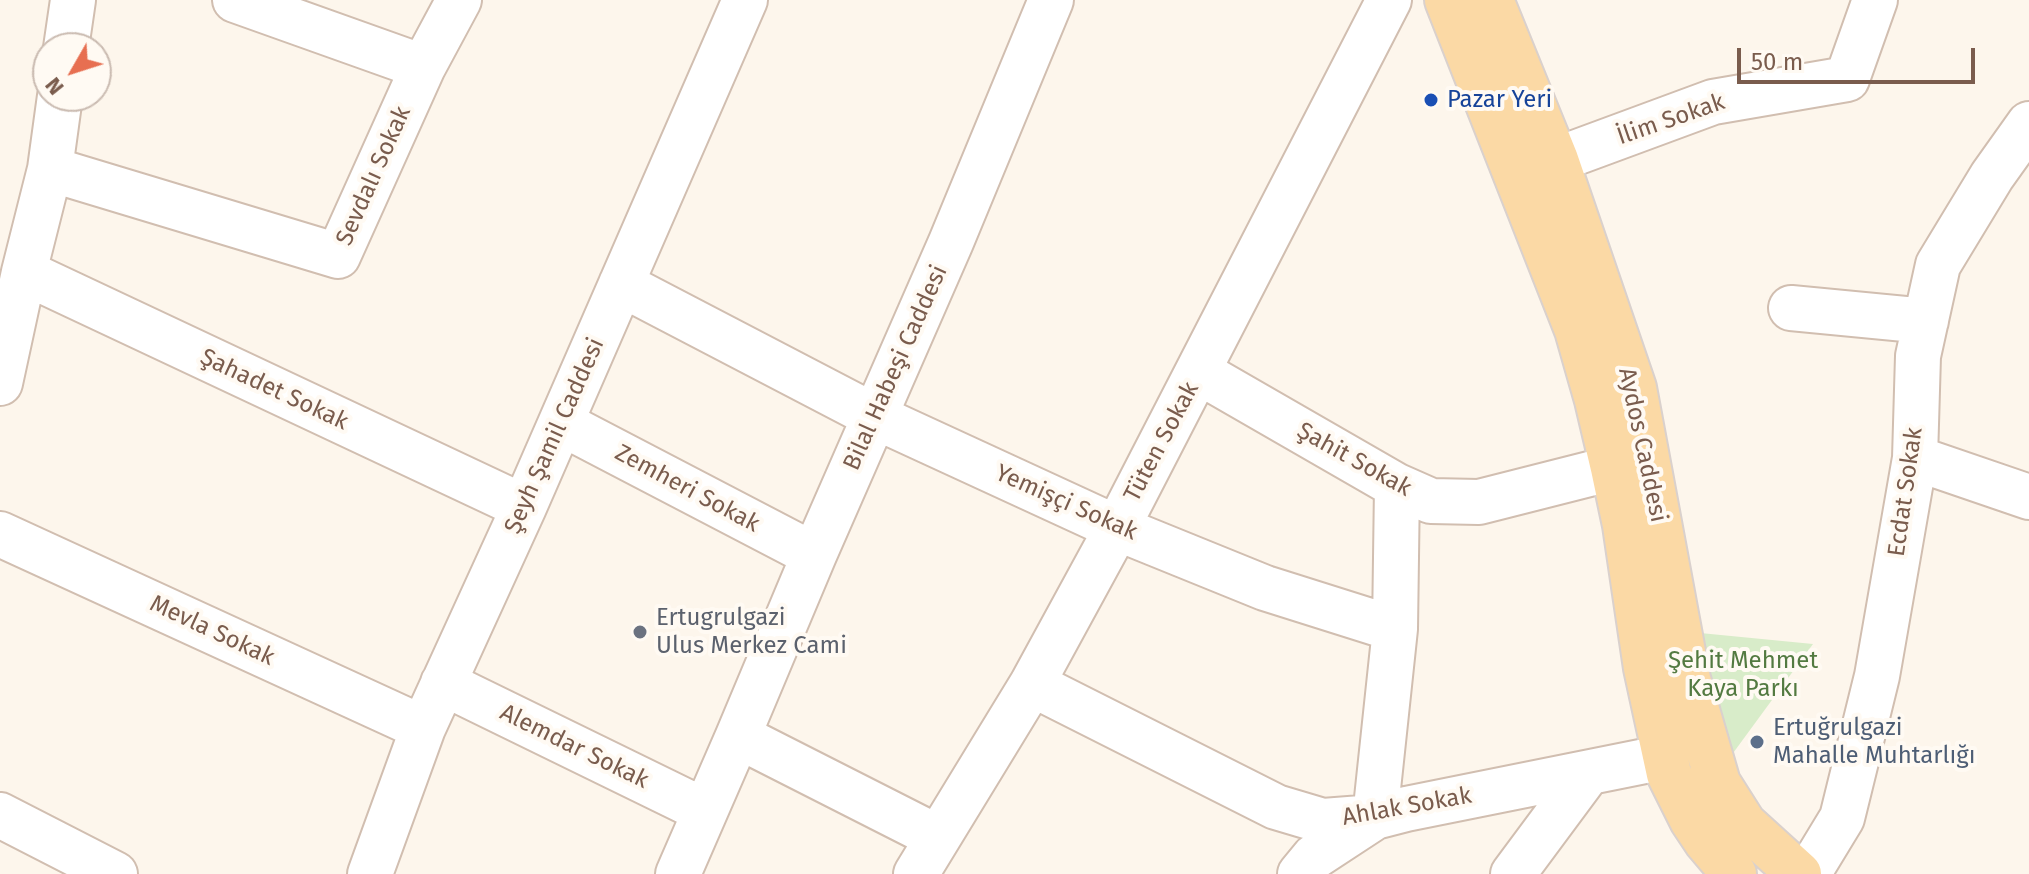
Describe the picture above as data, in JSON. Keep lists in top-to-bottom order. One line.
{"streets":{"main road":["Aydos Caddesi"],"street":["İlim Sokak","Sevdalı Sokak","Bilal Habeşi Caddesi","Şahadet Sokak","Şeyh Şamil Caddesi","Tüten Sokak","Şahit Sokak","Zemheri Sokak","Ecdat Sokak","Yemişçi Sokak","Mevla Sokak","Alemdar Sokak","Ahlak Sokak"]},"crossings":[["İlim Sokak","Aydos Caddesi"],["Bilal Habeşi Caddesi","Zemheri Sokak"],["Bilal Habeşi Caddesi","Yemişçi Sokak"],["Bilal Habeşi Caddesi","Alemdar Sokak"],["Şahadet Sokak","Şeyh Şamil Caddesi"],["Şeyh Şamil Caddesi","Zemheri Sokak"],["Şeyh Şamil Caddesi","Yemişçi Sokak"],["Şeyh Şamil Caddesi","Mevla Sokak"],["Şeyh Şamil Caddesi","Alemdar Sokak"],["Tüten Sokak","Şahit Sokak"],["Tüten Sokak","Yemişçi Sokak"],["Tüten Sokak","Ahlak Sokak"],["Aydos Caddesi","Şahit Sokak"],["Aydos Caddesi","Ahlak Sokak"]],"parks":["Şehit Mehmet Kaya Parkı"],"places":["Pazar Yeri","Ertugrulgazi Ulus Merkez Cami","Ertuğrulgazi Mahalle Muhtarlığı"],"scale_bar":"50 m","north":"bottom left"}
